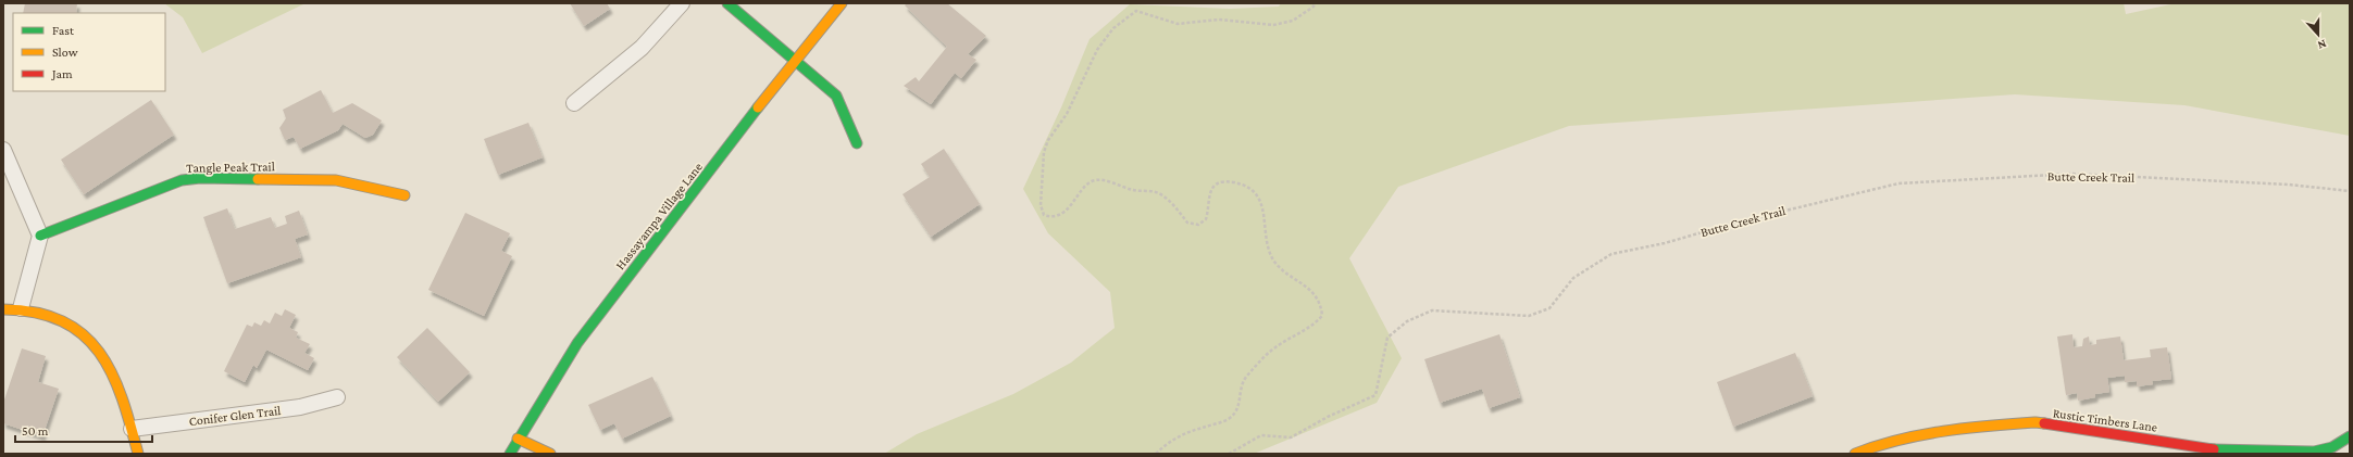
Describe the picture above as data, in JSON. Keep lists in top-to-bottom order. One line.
{"streets":{"street":["Tangle Peak Trail","Hassayampa Village Lane","Conifer Glen Trail","Rustic Timbers Lane"],"path":["Butte Creek Trail"]},"legend":["Fast","Slow","Jam"],"scale_bar":"50 m","north":"bottom"}
